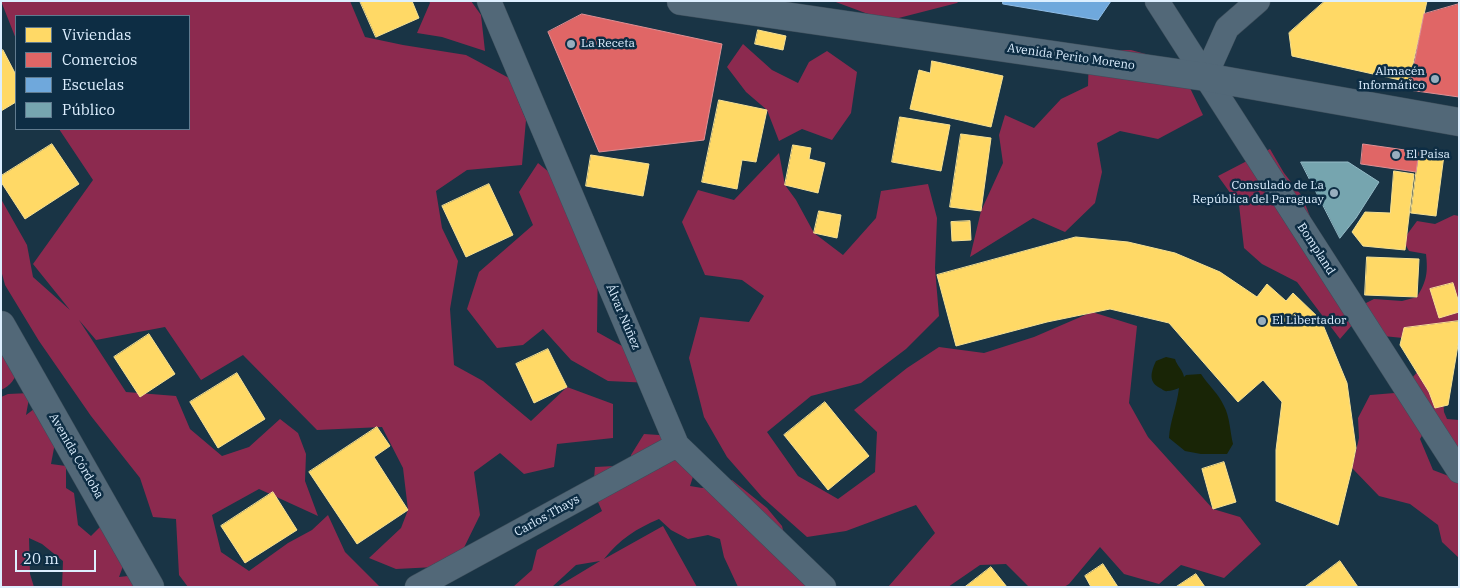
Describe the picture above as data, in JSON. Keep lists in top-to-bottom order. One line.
{"streets":{"main road":["Avenida Perito Moreno","Avenida Córdoba"],"street":["Bompland","Álvar Núñez","Carlos Thays"]},"crossings":[["Avenida Perito Moreno","Bompland"],["Álvar Núñez","Carlos Thays"]],"places":["La Receta","Almacén Informático","El Paisa","Consulado de La República del Paraguay","El Libertador"],"legend":["Viviendas","Comercios","Escuelas","Público"],"scale_bar":"20 m"}
